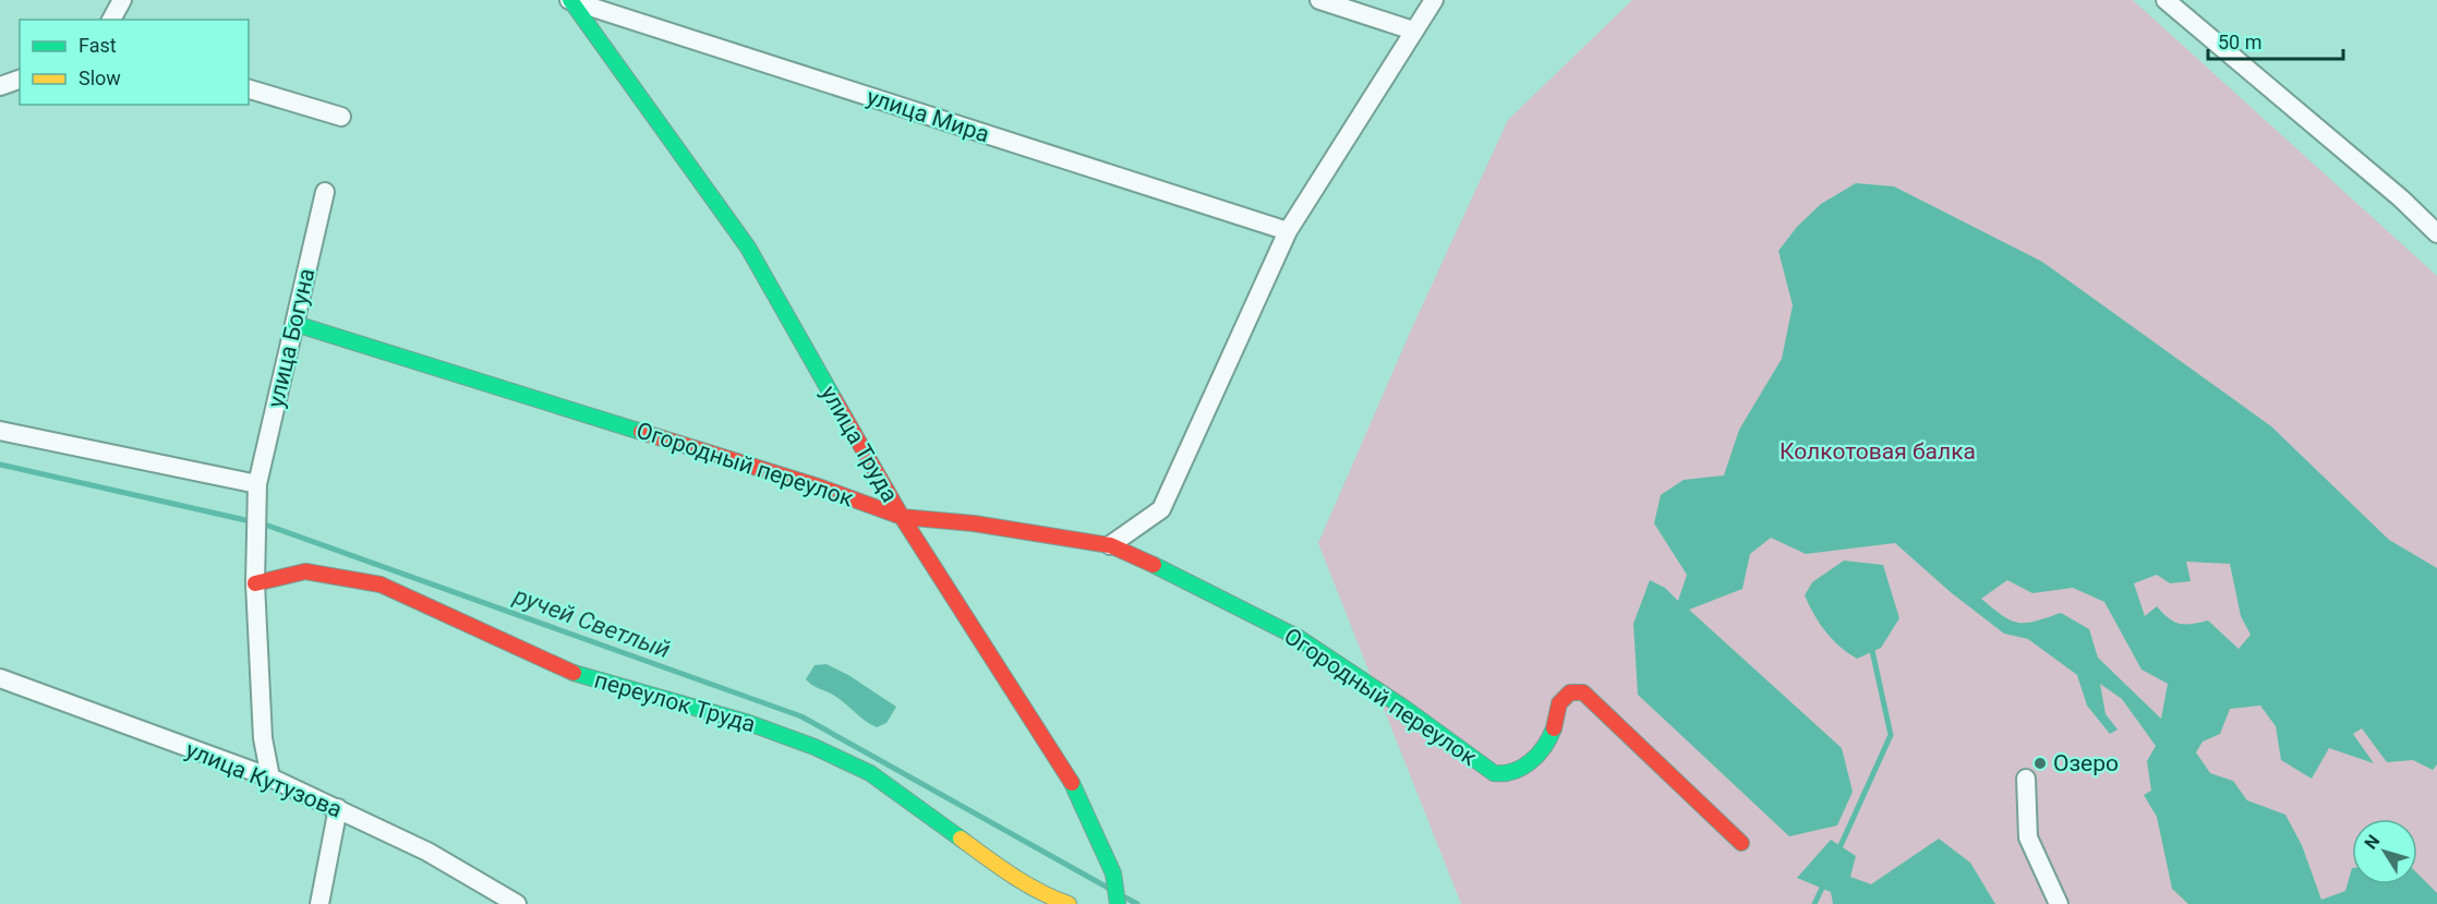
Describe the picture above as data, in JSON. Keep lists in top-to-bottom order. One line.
{"streets":{"street":["улица Мира","улица Богуна","улица Труда","Огородный переулок","переулок Труда","улица Кутузова"]},"crossings":[["улица Мира","улица Труда"],["улица Богуна","Огородный переулок"],["улица Богуна","переулок Труда"],["улица Богуна","улица Кутузова"],["улица Труда","Огородный переулок"]],"water":["ручей Светлый"],"parks":["Колкотовая балка"],"places":["Озеро"],"legend":["Fast","Slow"],"scale_bar":"50 m","north":"top left"}
